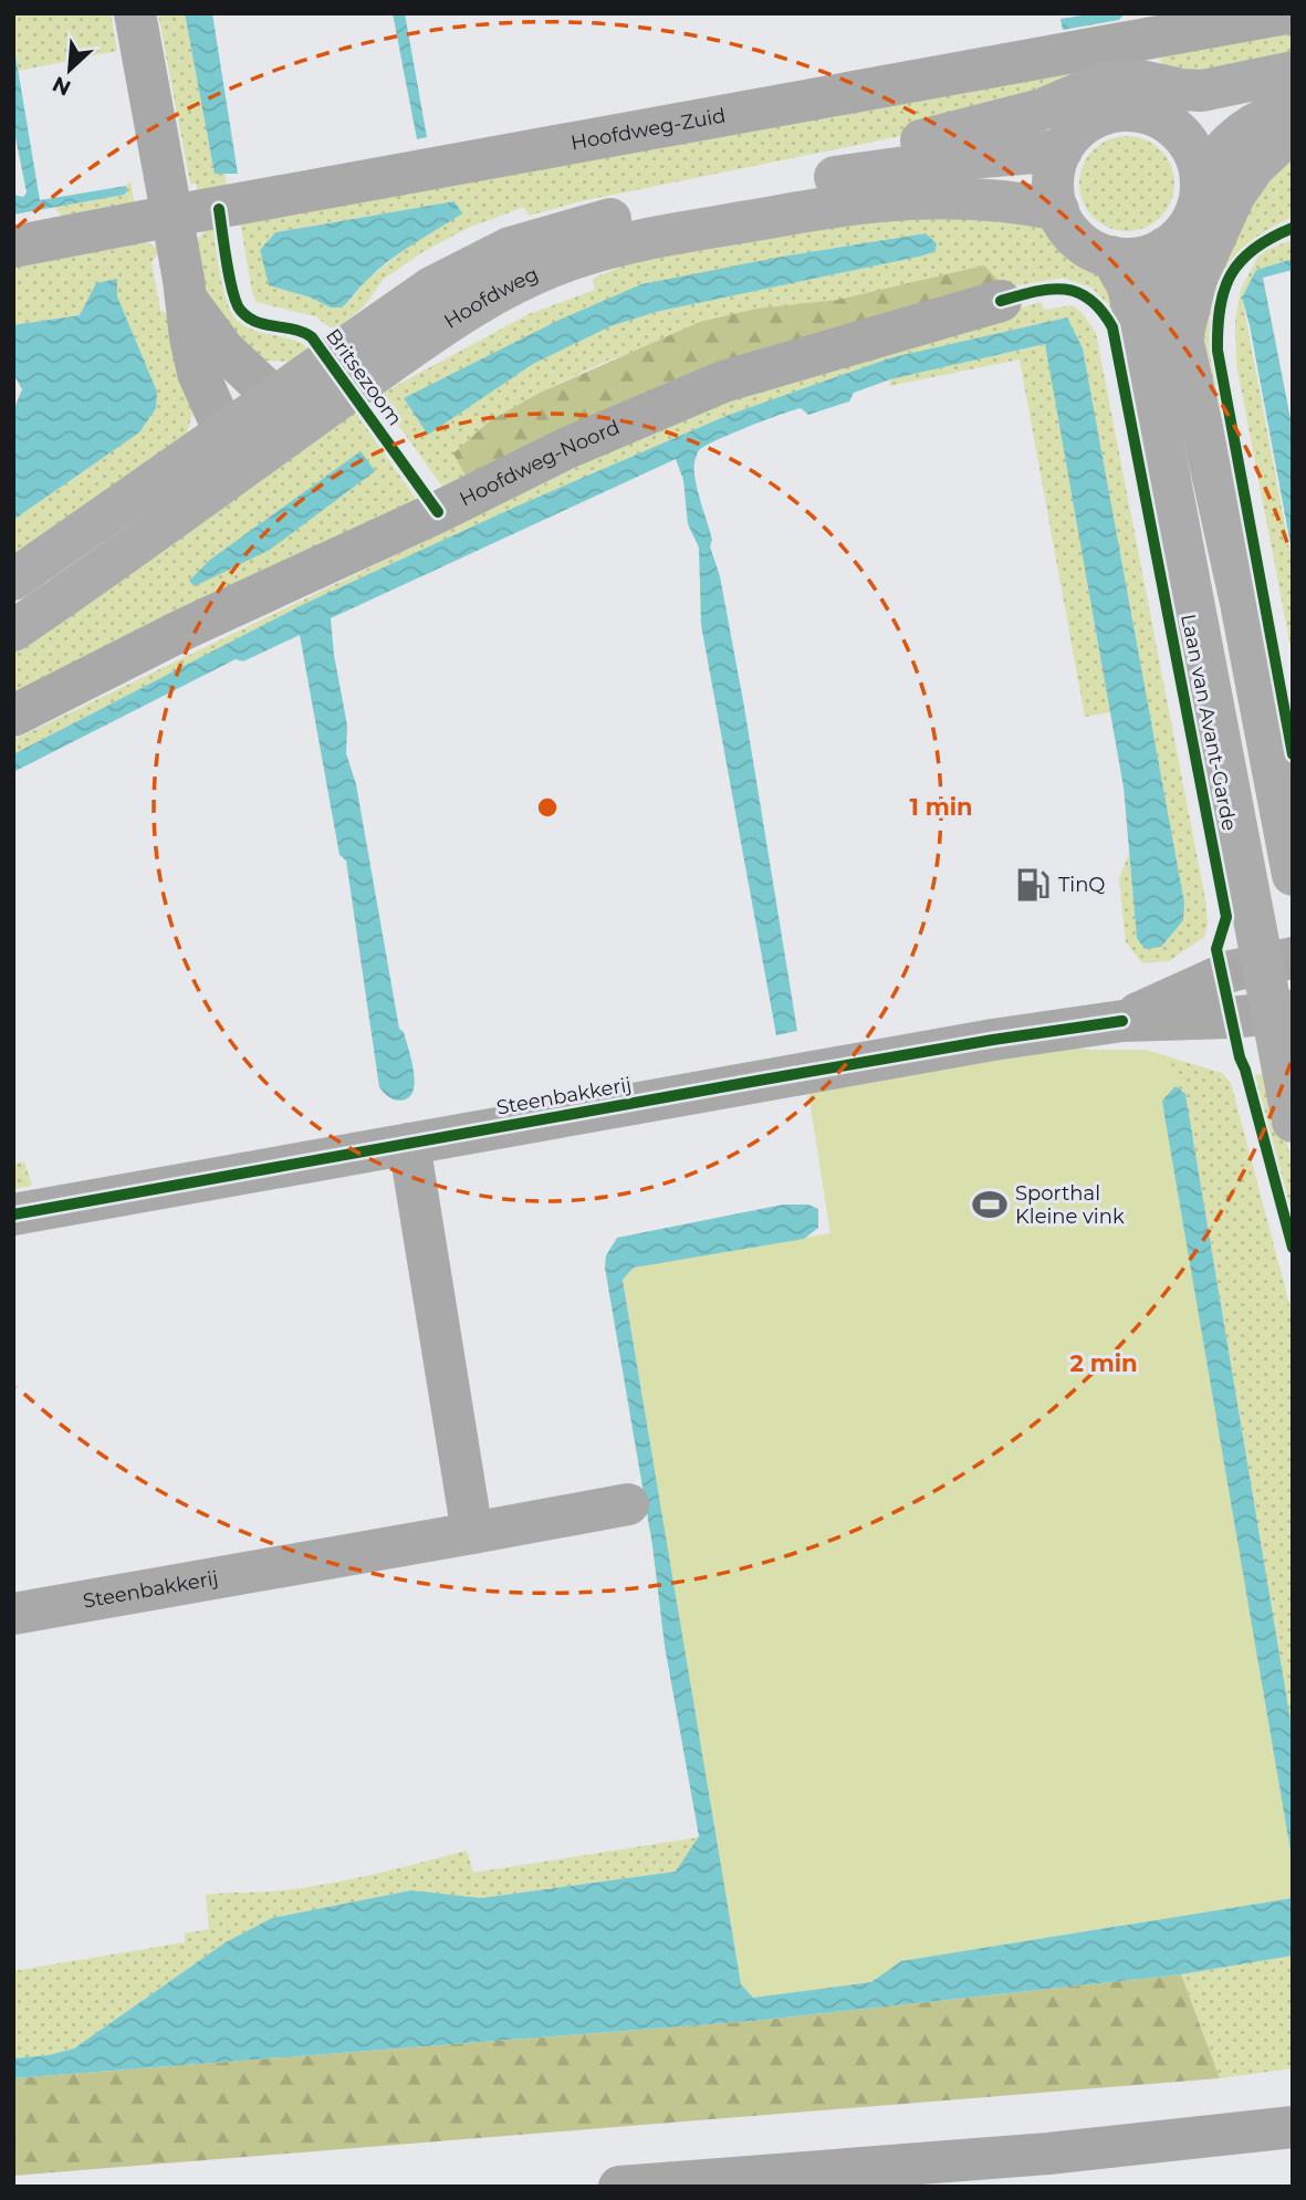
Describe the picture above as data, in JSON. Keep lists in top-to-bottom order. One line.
{"streets":{"main road":["Hoofdweg","Laan van Avant-Garde"],"street":["Hoofdweg-Zuid","Hoofdweg-Noord","Steenbakkerij"],"cycle path":["Britsezoom"]},"crossings":[["Hoofdweg","Laan van Avant-Garde"],["Laan van Avant-Garde","Steenbakkerij"]],"places":{"fuel station":["TinQ"],"sports":["Sporthal Kleine vink"]},"north":"bottom left","rings":["1 min","2 min"]}
